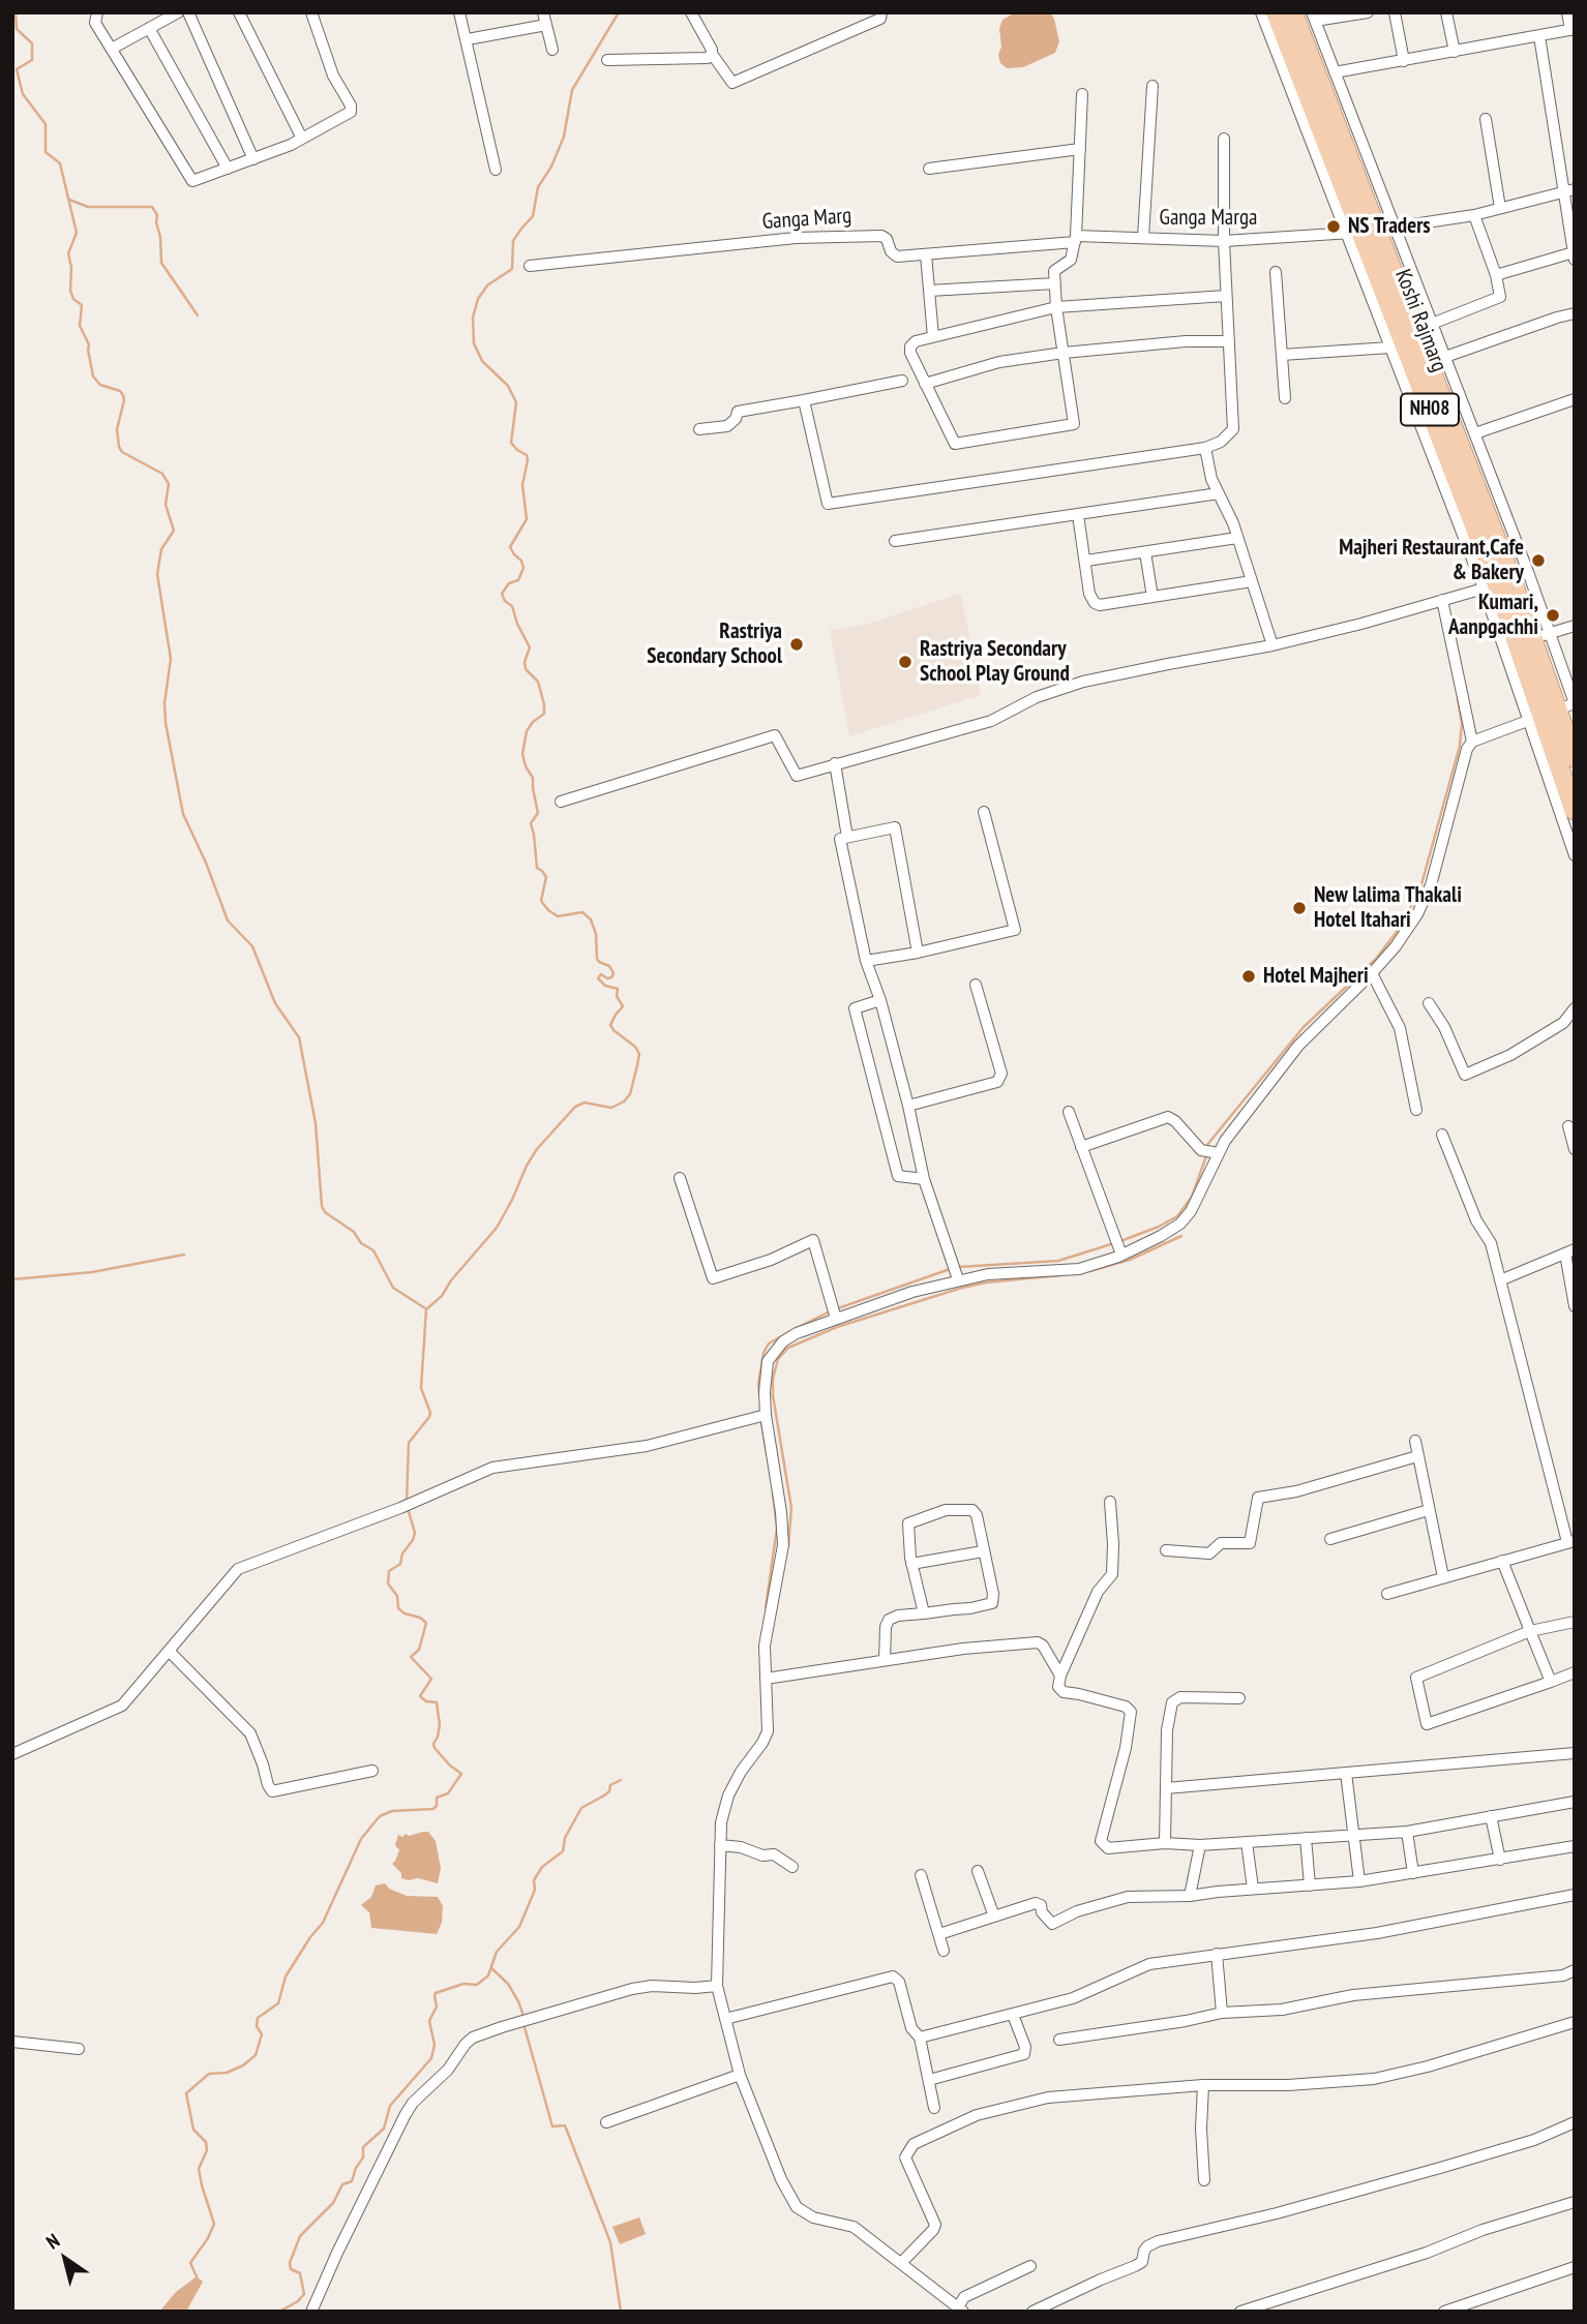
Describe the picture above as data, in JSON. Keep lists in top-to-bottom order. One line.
{"streets":{"main road":["Koshi Rajmarg","NH08"],"street":["Ganga Marga","Ganga Marg"]},"crossings":[["Ganga Marga","Ganga Marg"],["Ganga Marga","Koshi Rajmarg"]],"places":["NS Traders","Majheri Restaurant,Cafe & Bakery","Kumari, Aanpgachhi","Rastriya Secondary School","Rastriya Secondary School Play Ground","New lalima Thakali Hotel Itahari","Hotel Majheri"],"north":"top left"}
